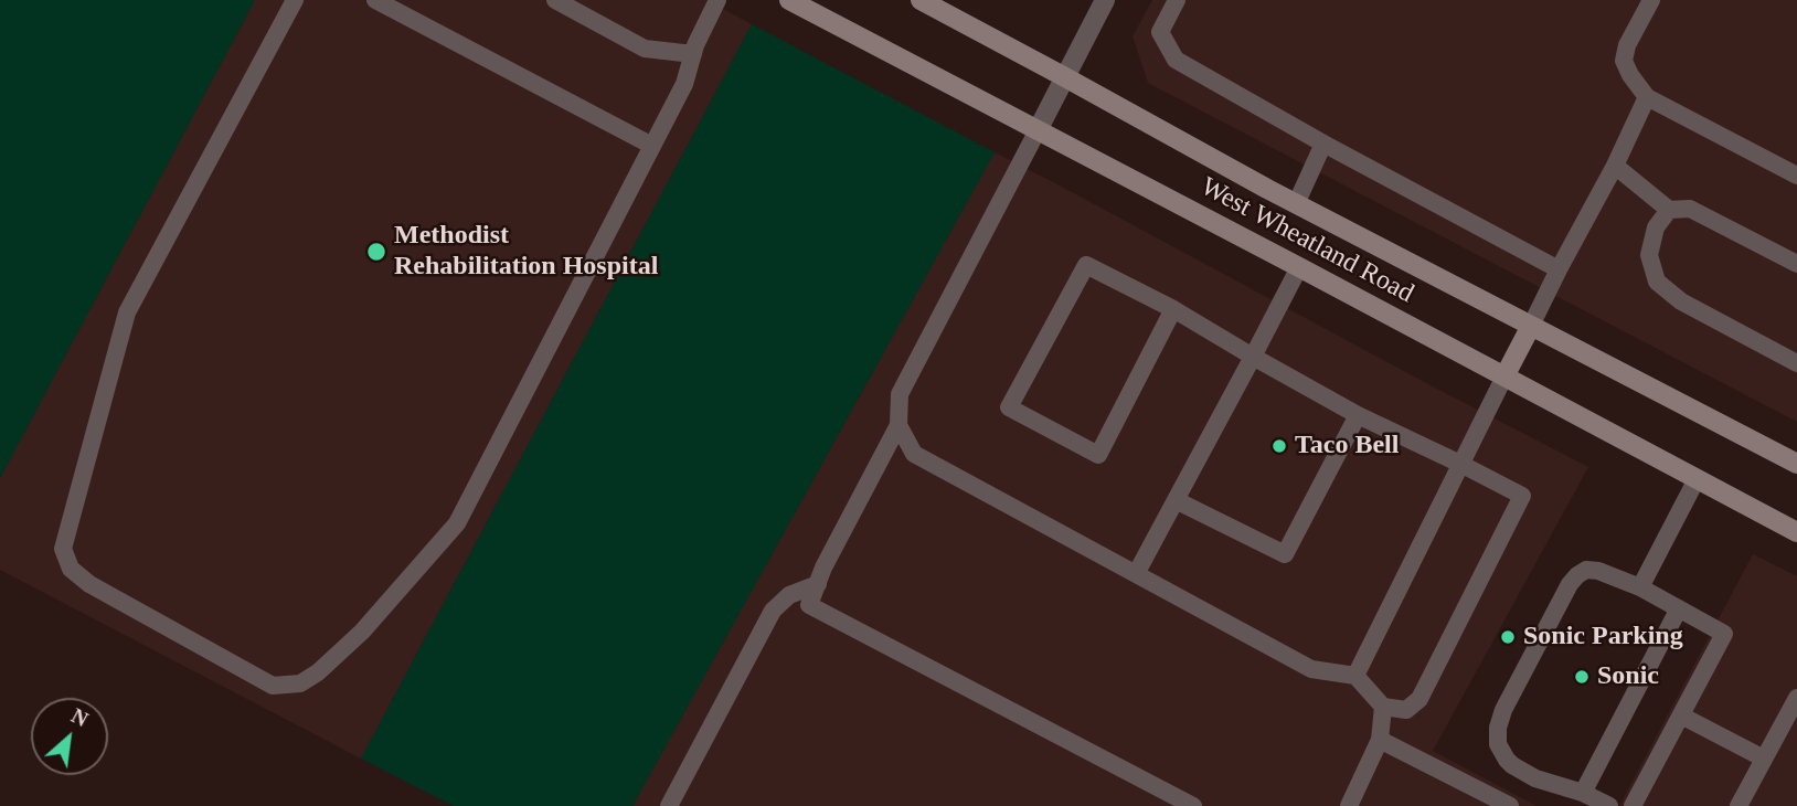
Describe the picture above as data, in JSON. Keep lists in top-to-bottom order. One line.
{"streets":{"main road":["West Wheatland Road"]},"places":["Methodist Rehabilitation Hospital","Taco Bell","Sonic Parking","Sonic"],"north":"top right"}
